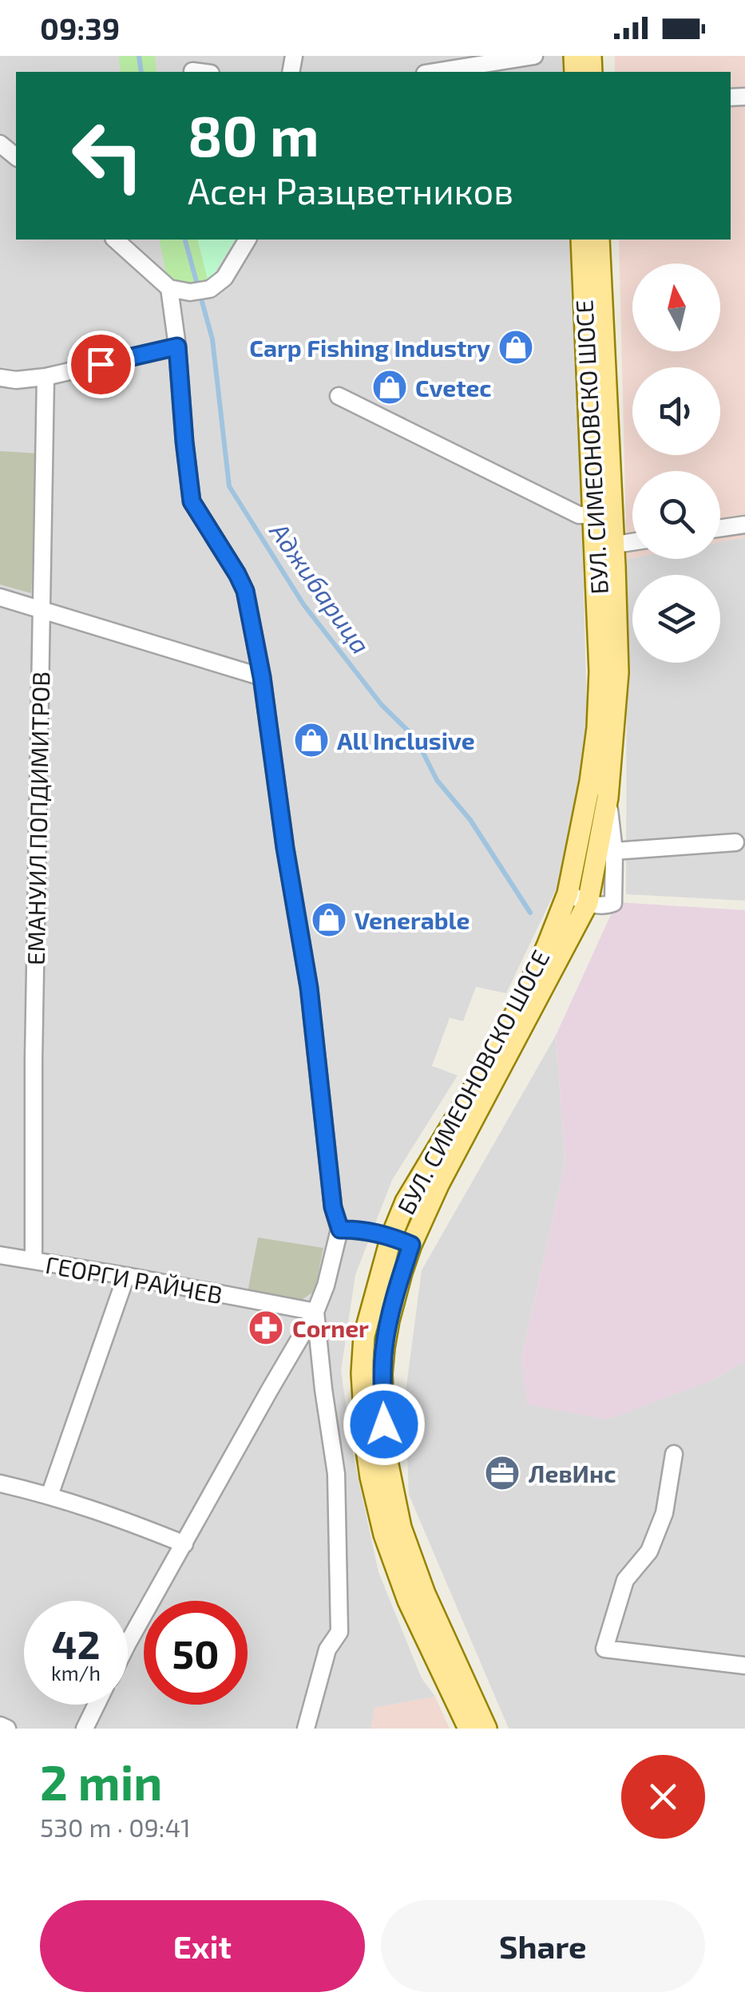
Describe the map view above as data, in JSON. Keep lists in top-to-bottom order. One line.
{"streets":{"main road":["БУЛ. СИМЕОНОВСКО ШОСЕ"],"street":["ЕМАНУИЛ ПОПДИМИТРОВ","ГЕОРГИ РАЙЧЕВ"]},"crossings":[["ЕМАНУИЛ ПОПДИМИТРОВ","ГЕОРГИ РАЙЧЕВ"]],"water":["Аджибарица"],"places":{"shop":["Carp Fishing Industry","Cvetec","All Inclusive","Venerable"],"pharmacy":["Corner"],"office":["ЛевИнс"]},"north":"top","page":{"status":"09:39","turn":["80 m","Асен Разцветников"],"speed":"42 km/h","limit":"50","heading":["2 min","530 m · 09:41"],"buttons":["Exit","Share"]}}
